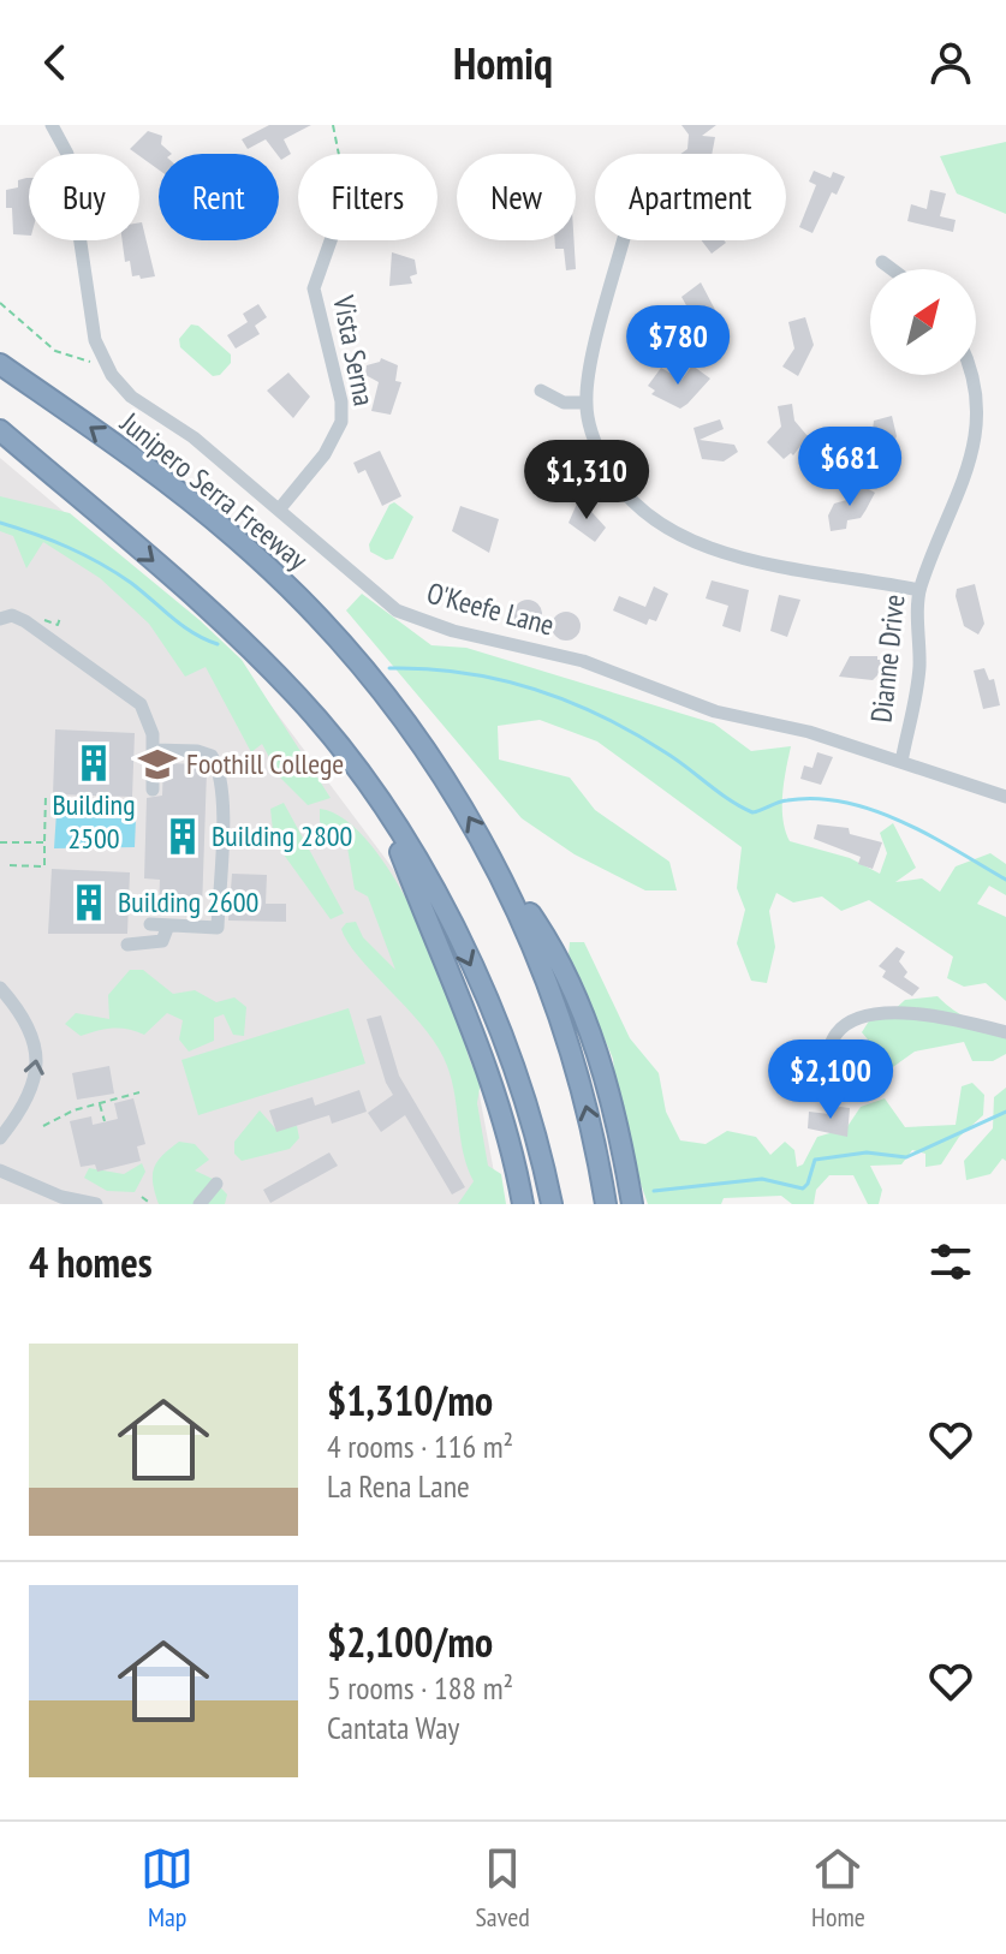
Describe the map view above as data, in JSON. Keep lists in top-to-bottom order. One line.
{"streets":{"highway":["Junipero Serra Freeway"],"street":["Vista Serna","O'Keefe Lane","Dianne Drive"]},"crossings":[["Vista Serna","O'Keefe Lane"],["O'Keefe Lane","Dianne Drive"]],"places":{"building":["Building 2500","Building 2800","Building 2600"],"school or university":["Foothill College"]},"north":"top right","page":{"header":"Homiq","chip":["Buy","Rent","Filters","New","Apartment"],"price":["$780","$681","$1,310","$2,100"],"heading":"4 homes","list":[{"name":"$1,310/mo","note":"4 rooms · 116 m² · La Rena Lane"},{"name":"$2,100/mo","note":"5 rooms · 188 m² · Cantata Way"}],"tabs":["Map","Saved","Home"]}}
